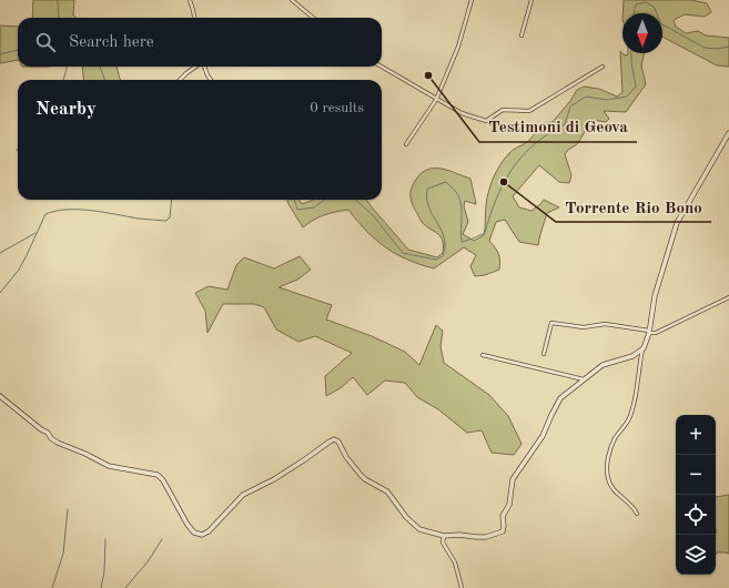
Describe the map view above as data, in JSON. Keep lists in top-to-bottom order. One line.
{"places":["Testimoni di Geova","Torrente Rio Bono"],"north":"bottom","page":{"search":"Search here","heading":["Nearby","0 results"],"map_buttons":["+","−"]}}
